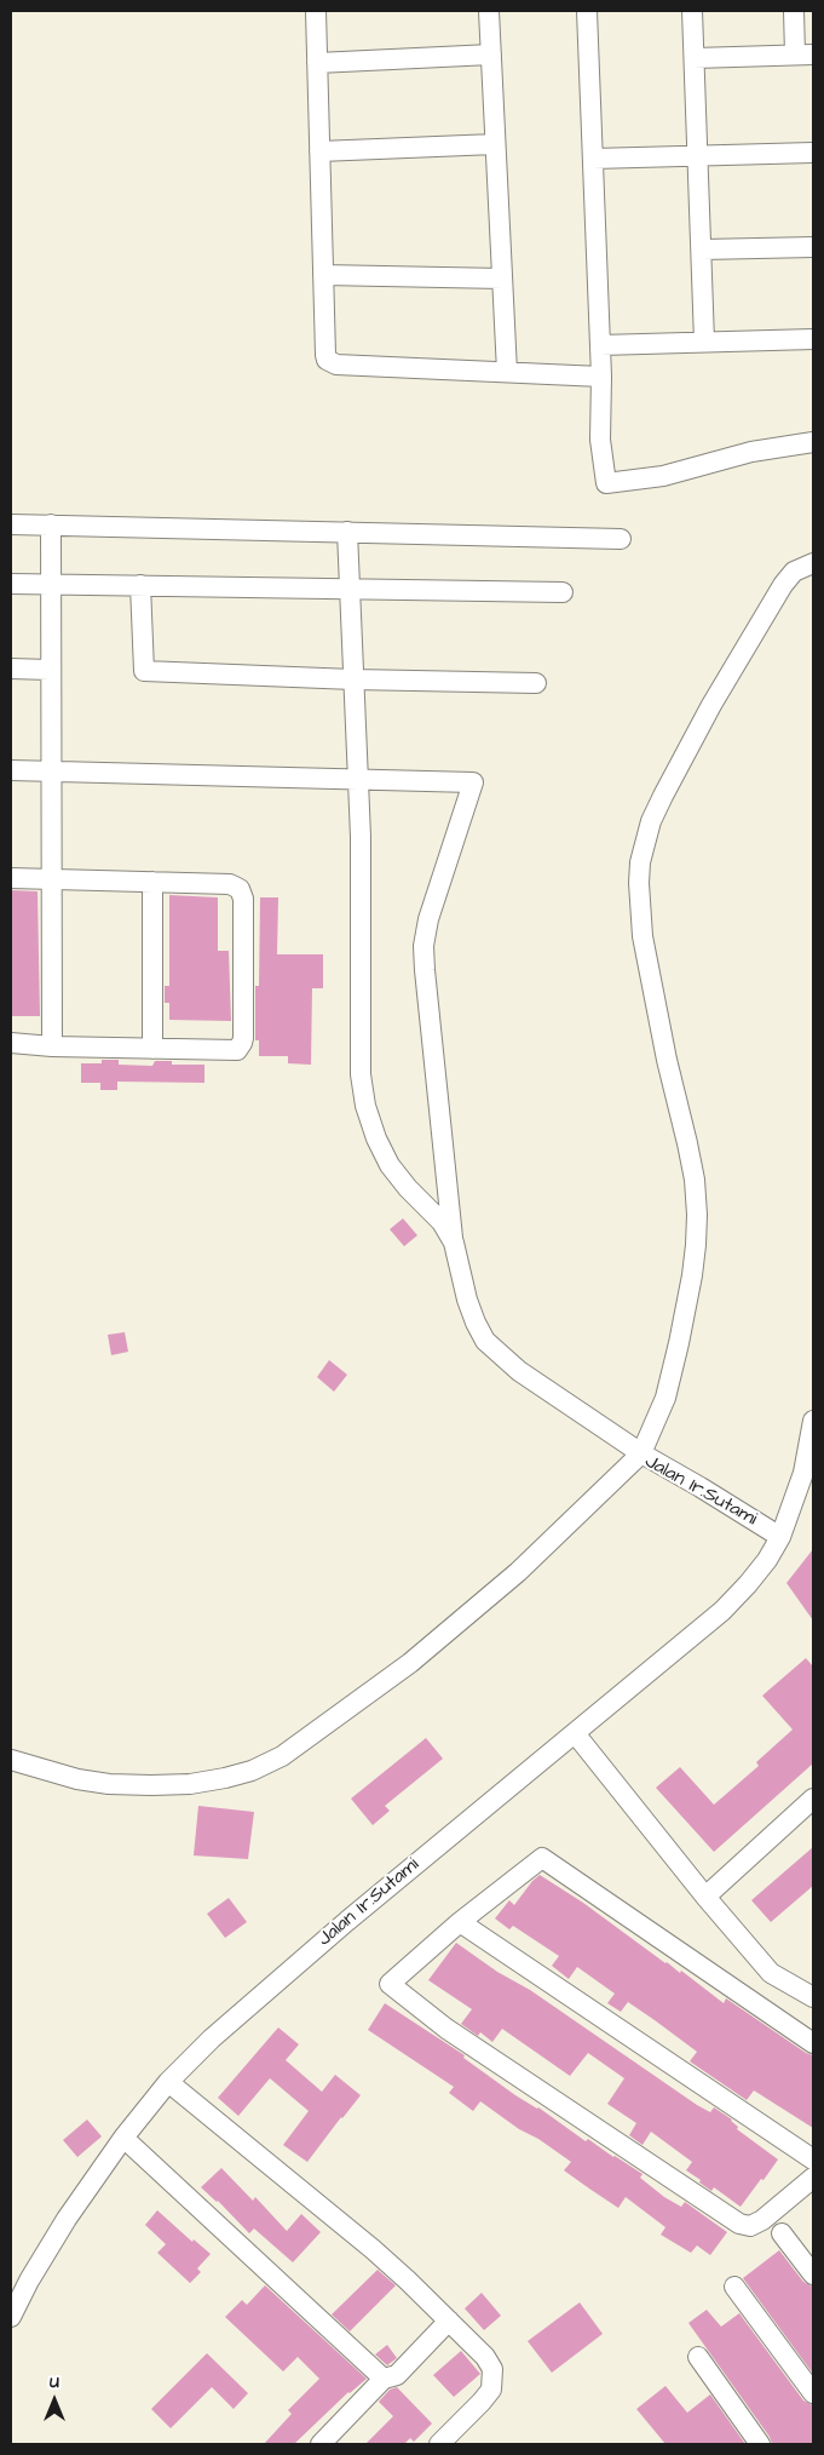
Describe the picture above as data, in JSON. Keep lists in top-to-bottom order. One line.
{"streets":{"street":["Jalan Ir.Sutami"]},"north":"top"}
